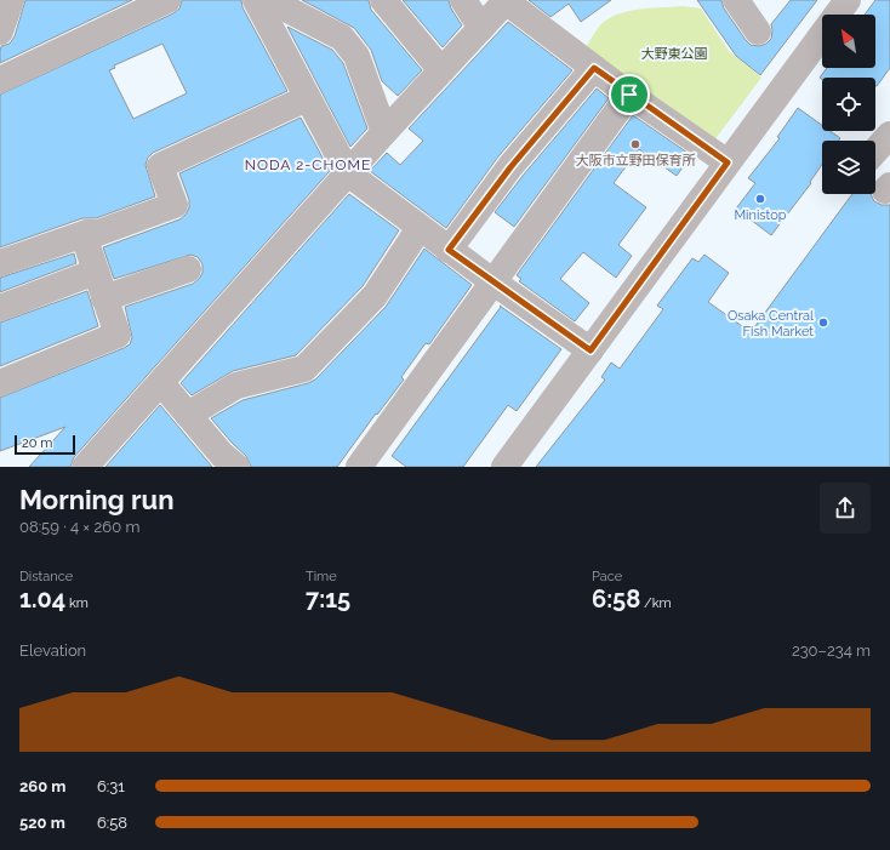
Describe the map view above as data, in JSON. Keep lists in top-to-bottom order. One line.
{"districts":["NODA 2-CHOME"],"parks":["大野東公園"],"places":["大阪市立野田保育所","Ministop","Osaka Central Fish Market"],"scale_bar":"20 m","north":"top left","page":{"scale":"20 m","heading":["Morning run","08:59 · 4 × 260 m"],"stats":[["Distance","1.04 km"],["Time","7:15"],["Pace","6:58 /km"]],"chart":["Elevation","230–234 m"],"list":[{"name":"260 m","note":"6:31"},{"name":"520 m","note":"6:58"}]}}
